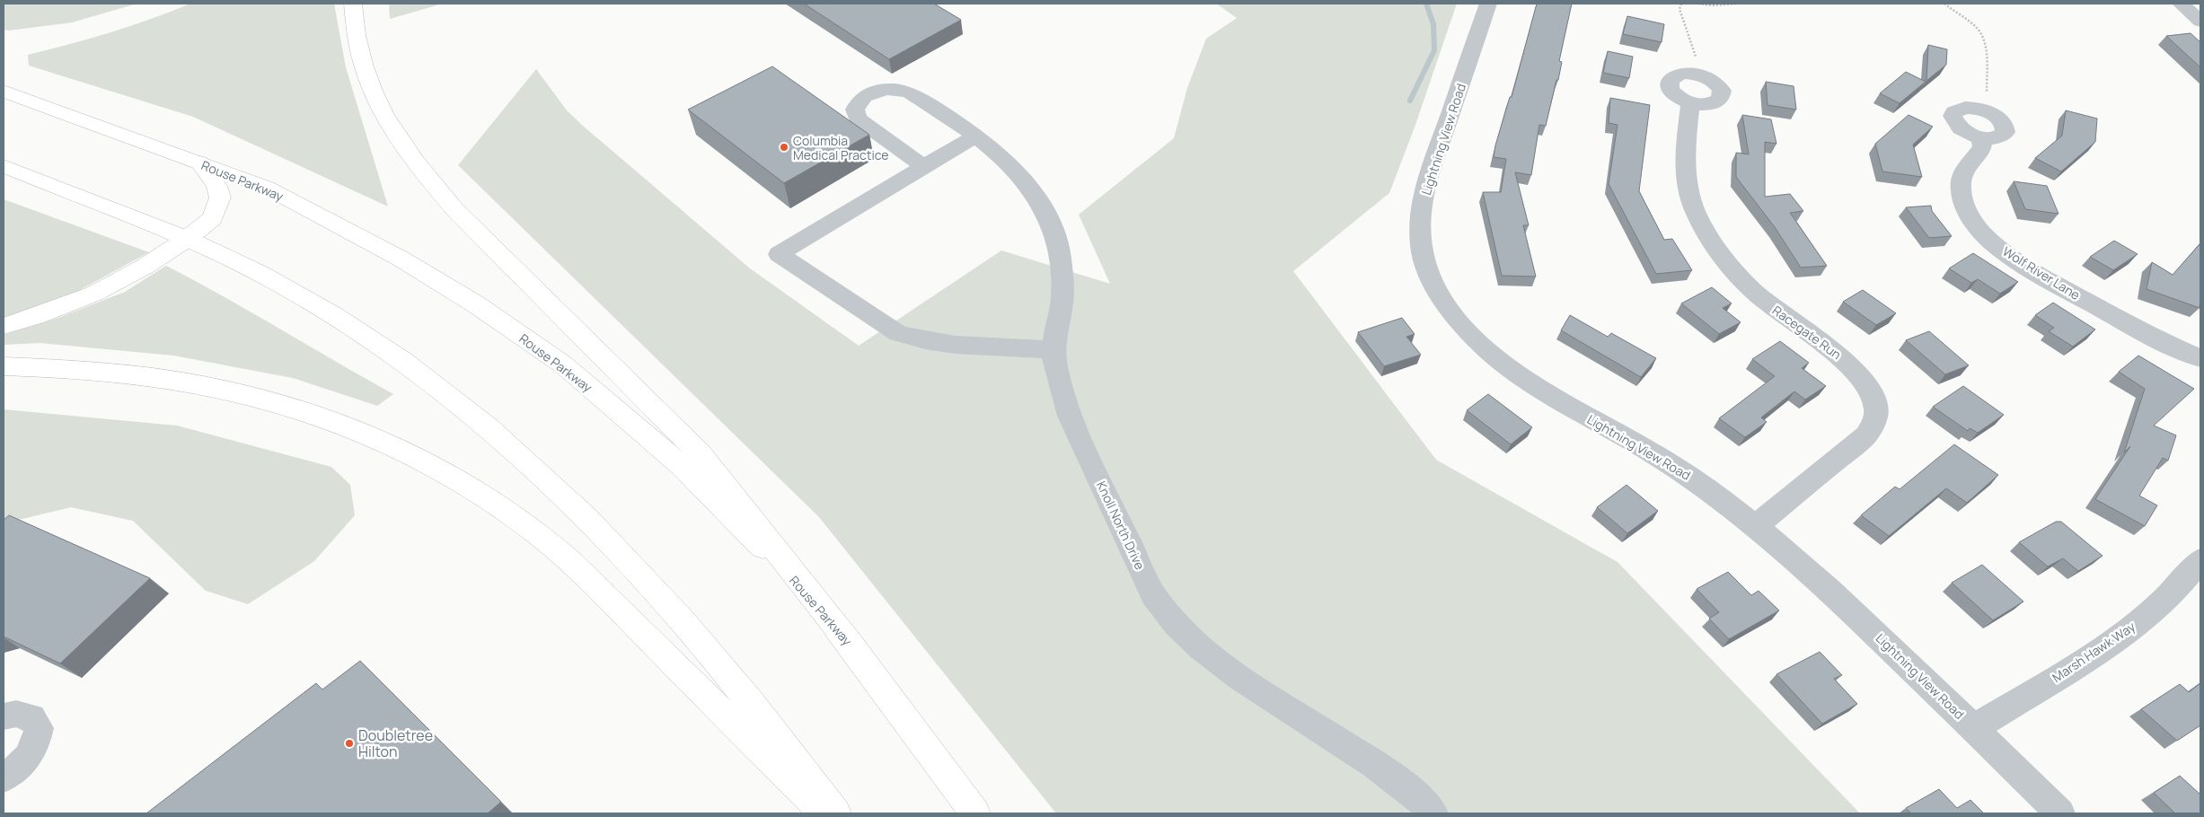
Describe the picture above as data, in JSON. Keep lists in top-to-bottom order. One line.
{"streets":{"main road":["Rouse Parkway"],"street":["Lightning View Road","Wolf River Lane","Racegate Run","Knoll North Drive","Marsh Hawk Way"]},"crossings":[["Lightning View Road","Racegate Run"],["Lightning View Road","Marsh Hawk Way"]],"places":["Columbia Medical Practice","Doubletree Hilton"]}
